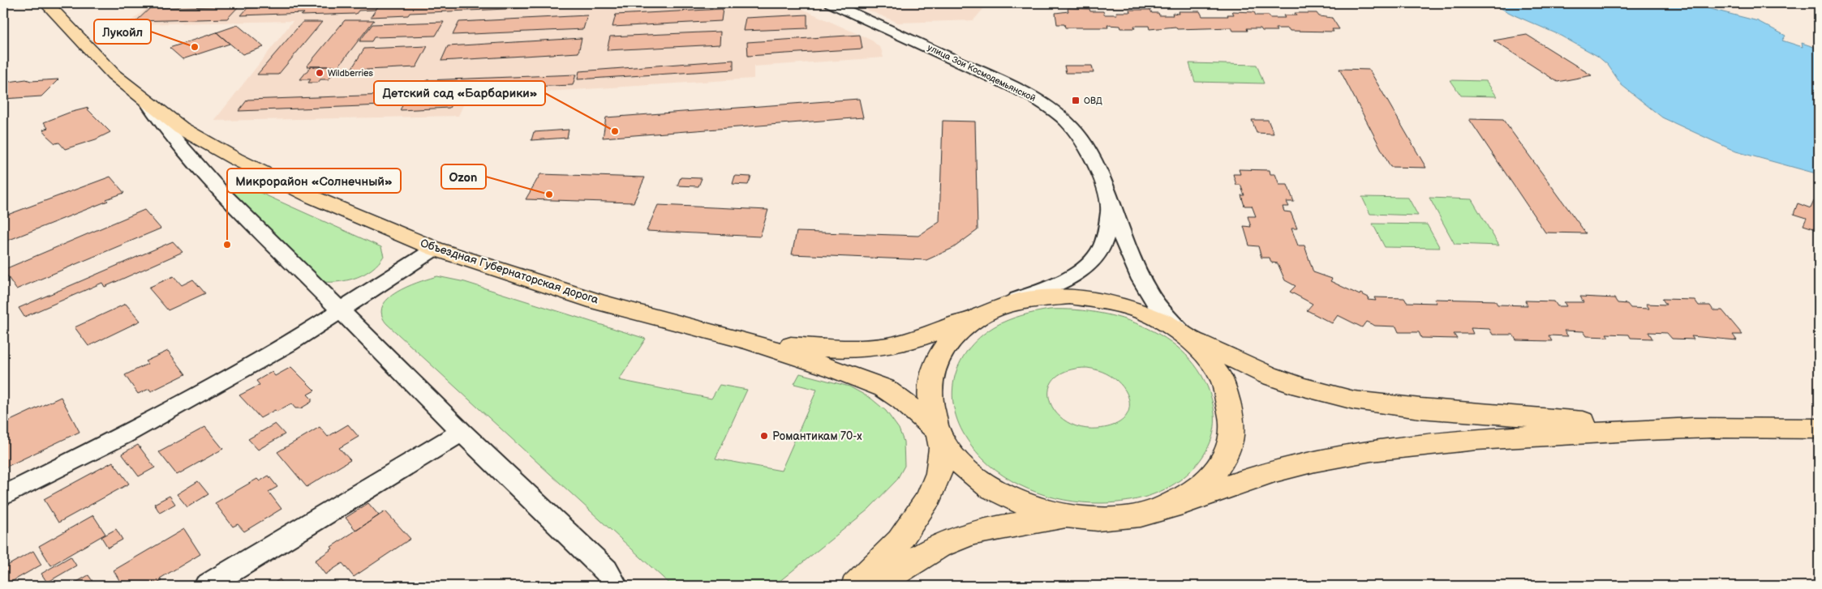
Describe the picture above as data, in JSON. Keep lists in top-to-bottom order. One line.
{"streets":{"main road":["Объездная Губернаторская дорога"],"street":["улица Зои Космодемьянской"]},"places":{"other":["Лукойл","Wildberries","Детский сад «Барбарики»","Ozon","Микрорайон «Солнечный»","Романтикам 70-х"],"transit":["ОВД"]}}
